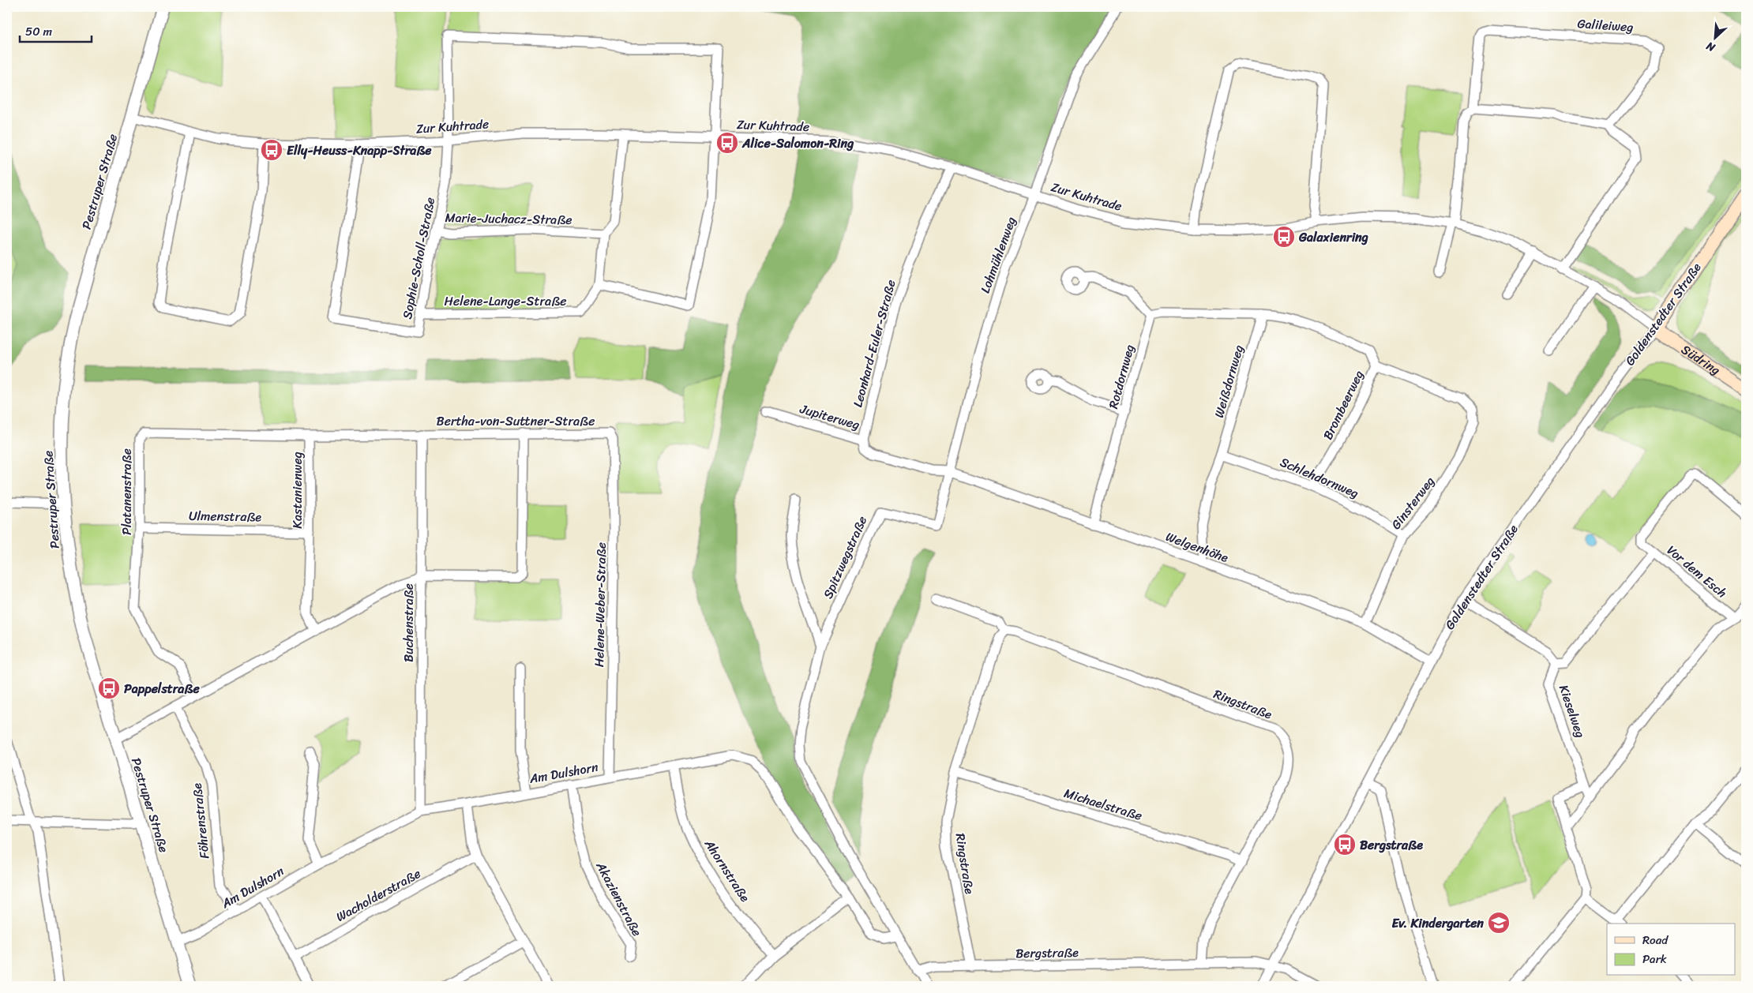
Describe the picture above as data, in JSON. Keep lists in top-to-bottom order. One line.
{"streets":{"main road":["Goldenstedter Straße","Südring"],"street":["Galileiweg","Zur Kuhtrade","Pestruper Straße","Marie-Juchacz-Straße","Lohmühlenweg","Sophie-Scholl-Straße","Helene-Lange-Straße","Leonhard-Euler-Straße","Rotdornweg","Weißdornweg","Brombeerweg","Jupiterweg","Bertha-von-Suttner-Straße","Schlehdornweg","Kastanienweg","Platanenstraße","Ginsterweg","Ulmenstraße","Welgenhöhe","Spitzwegstraße","Vor dem Esch","Helene-Weber-Straße","Buchenstraße","Ringstraße","Kieselweg","Am Dulshorn","Michaelstraße","Föhrenstraße","Ahornstraße","Wacholderstraße","Akazienstraße","Bergstraße"]},"crossings":[["Zur Kuhtrade","Pestruper Straße"],["Zur Kuhtrade","Lohmühlenweg"],["Zur Kuhtrade","Sophie-Scholl-Straße"],["Zur Kuhtrade","Goldenstedter Straße"],["Zur Kuhtrade","Leonhard-Euler-Straße"],["Zur Kuhtrade","Südring"],["Pestruper Straße","Am Dulshorn"],["Marie-Juchacz-Straße","Sophie-Scholl-Straße"],["Lohmühlenweg","Jupiterweg"],["Lohmühlenweg","Welgenhöhe"],["Lohmühlenweg","Spitzwegstraße"],["Sophie-Scholl-Straße","Helene-Lange-Straße"],["Goldenstedter Straße","Südring"],["Goldenstedter Straße","Welgenhöhe"],["Goldenstedter Straße","Bergstraße"],["Leonhard-Euler-Straße","Jupiterweg"],["Rotdornweg","Welgenhöhe"],["Weißdornweg","Brombeerweg"],["Weißdornweg","Schlehdornweg"],["Weißdornweg","Welgenhöhe"],["Brombeerweg","Schlehdornweg"],["Brombeerweg","Ginsterweg"],["Jupiterweg","Welgenhöhe"],["Bertha-von-Suttner-Straße","Kastanienweg"],["Bertha-von-Suttner-Straße","Helene-Weber-Straße"],["Bertha-von-Suttner-Straße","Buchenstraße"],["Schlehdornweg","Ginsterweg"],["Kastanienweg","Platanenstraße"],["Kastanienweg","Ulmenstraße"],["Kastanienweg","Buchenstraße"],["Platanenstraße","Ulmenstraße"],["Ginsterweg","Welgenhöhe"],["Spitzwegstraße","Am Dulshorn"],["Spitzwegstraße","Bergstraße"],["Vor dem Esch","Kieselweg"],["Helene-Weber-Straße","Am Dulshorn"],["Buchenstraße","Am Dulshorn"],["Ringstraße","Michaelstraße"],["Ringstraße","Bergstraße"],["Am Dulshorn","Föhrenstraße"],["Am Dulshorn","Ahornstraße"],["Am Dulshorn","Akazienstraße"]],"places":{"bus stop":["Alice-Salomon-Ring","Elly-Heuss-Knapp-Straße","Galaxienring","Pappelstraße","Bergstraße"],"school or university":["Ev. Kindergarten"]},"legend":["Road","Park"],"scale_bar":"50 m","north":"bottom left"}
